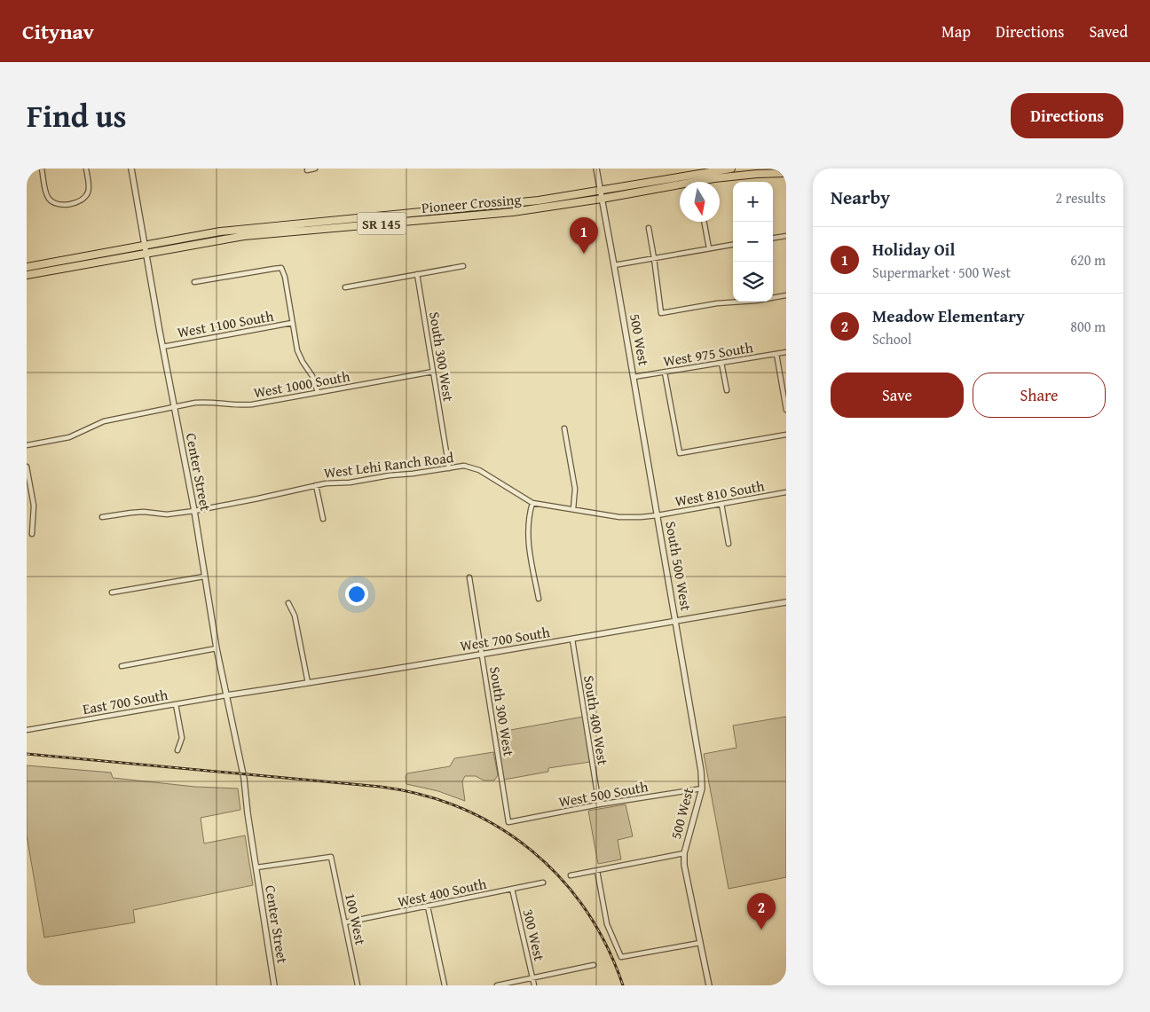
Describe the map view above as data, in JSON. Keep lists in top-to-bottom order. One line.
{"streets":{"highway":["Pioneer Crossing","SR 145"],"street":["West 1100 South","500 West","West 975 South","South 300 West","West 1000 South","West Lehi Ranch Road","Center Street","West 810 South","South 500 West","West 700 South","East 700 South","South 400 West","West 500 South","West 400 South","100 West","300 West"]},"crossings":[["Pioneer Crossing","SR 145"],["Pioneer Crossing","500 West"],["Pioneer Crossing","Center Street"],["SR 145","Center Street"],["West 1100 South","Center Street"],["500 West","West 975 South"],["500 West","West Lehi Ranch Road"],["500 West","West 810 South"],["500 West","South 500 West"],["500 West","West 700 South"],["500 West","West 500 South"],["South 300 West","West 1000 South"],["South 300 West","West Lehi Ranch Road"],["South 300 West","West 700 South"],["South 300 West","West 500 South"],["West 1000 South","Center Street"],["West Lehi Ranch Road","Center Street"],["West Lehi Ranch Road","West 810 South"],["West Lehi Ranch Road","South 500 West"],["Center Street","West 700 South"],["Center Street","East 700 South"],["Center Street","100 West"],["West 810 South","South 500 West"],["South 500 West","West 700 South"],["West 700 South","East 700 South"],["West 700 South","South 400 West"],["South 400 West","West 500 South"],["West 400 South","100 West"],["West 400 South","300 West"]],"north":"bottom","page":{"header":"Citynav","nav":["Map","Directions","Saved"],"title":"Find us","buttons":["Directions",["Save","Share"]],"heading":["Nearby","2 results"],"map_buttons":["+","−"],"pins":["1","2"],"list":[{"mark":"1","name":"Holiday Oil","note":"Supermarket · 500 West","value":"620 m"},{"mark":"2","name":"Meadow Elementary","note":"School","value":"800 m"}]}}
